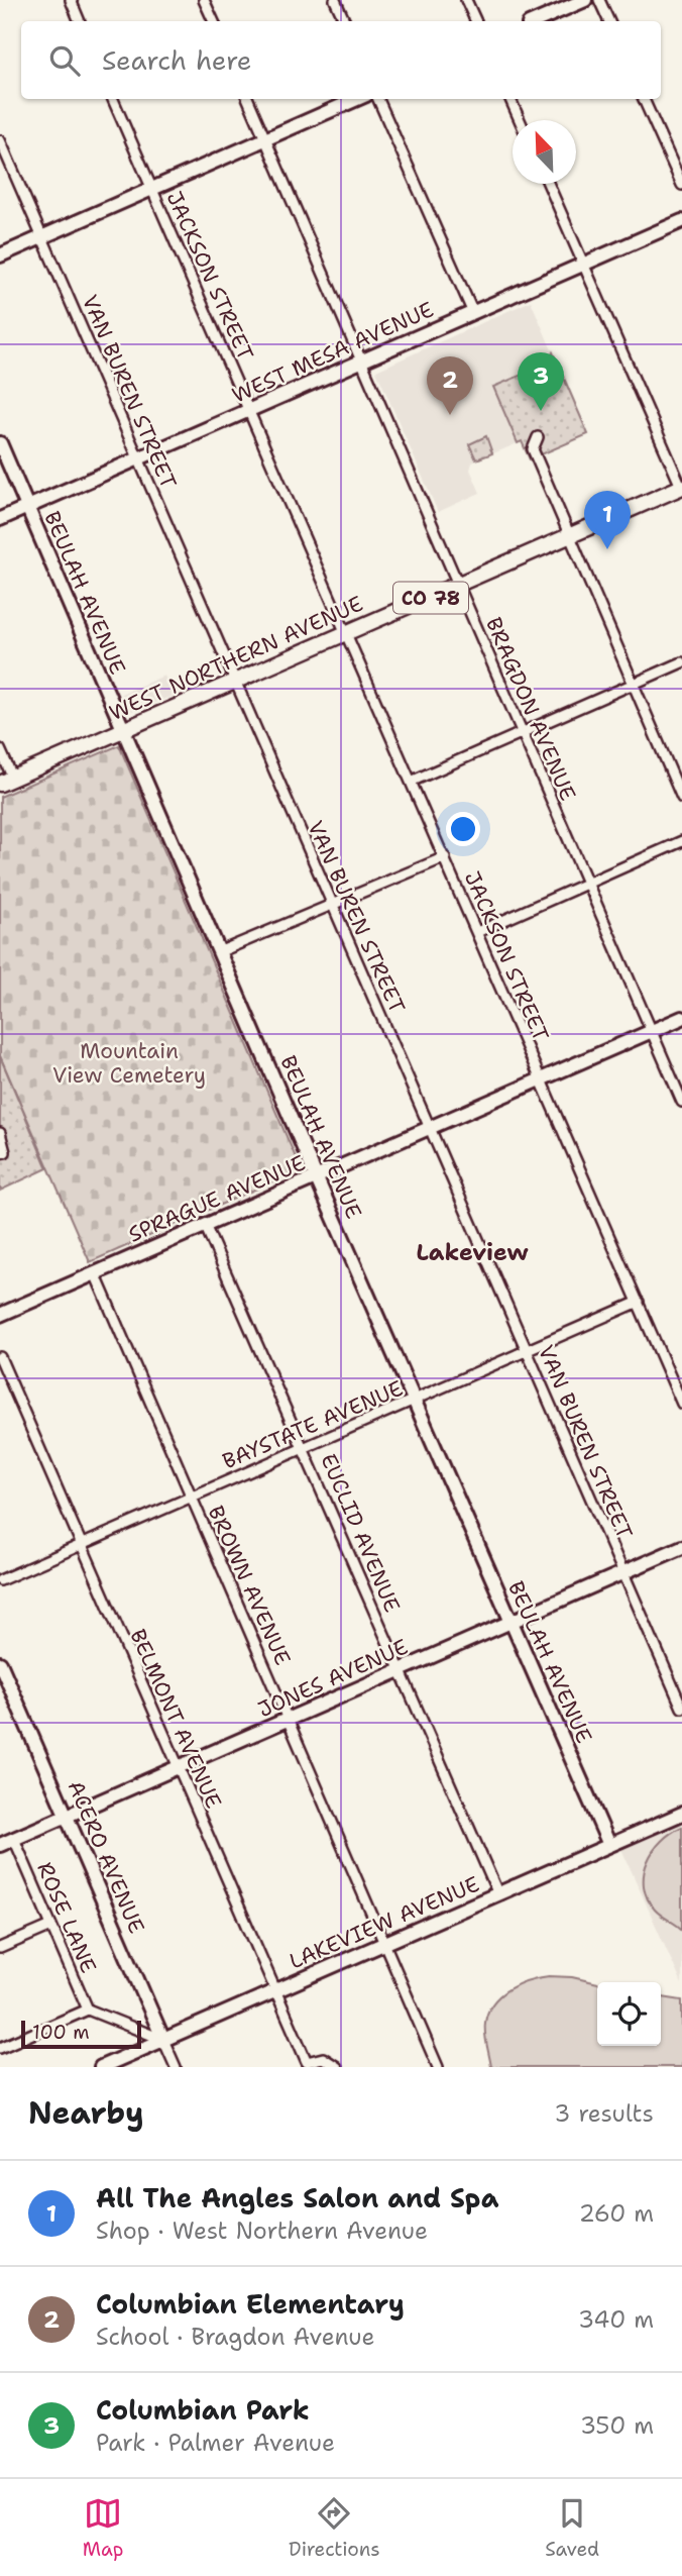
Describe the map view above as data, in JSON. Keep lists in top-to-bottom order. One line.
{"streets":{"main road":["CO 78","WEST NORTHERN AVENUE"],"street":["JACKSON STREET","WEST MESA AVENUE","VAN BUREN STREET","BEULAH AVENUE","BRAGDON AVENUE","SPRAGUE AVENUE","BAYSTATE AVENUE","EUCLID AVENUE","BROWN AVENUE","JONES AVENUE","BELMONT AVENUE","ACERO AVENUE","ROSE LANE","LAKEVIEW AVENUE"]},"crossings":[["JACKSON STREET","WEST MESA AVENUE"],["JACKSON STREET","WEST NORTHERN AVENUE"],["JACKSON STREET","SPRAGUE AVENUE"],["JACKSON STREET","BAYSTATE AVENUE"],["WEST MESA AVENUE","VAN BUREN STREET"],["WEST MESA AVENUE","BEULAH AVENUE"],["WEST MESA AVENUE","BRAGDON AVENUE"],["VAN BUREN STREET","WEST NORTHERN AVENUE"],["VAN BUREN STREET","SPRAGUE AVENUE"],["VAN BUREN STREET","BAYSTATE AVENUE"],["VAN BUREN STREET","JONES AVENUE"],["BEULAH AVENUE","WEST NORTHERN AVENUE"],["BEULAH AVENUE","SPRAGUE AVENUE"],["BEULAH AVENUE","BAYSTATE AVENUE"],["BEULAH AVENUE","JONES AVENUE"],["BEULAH AVENUE","LAKEVIEW AVENUE"],["WEST NORTHERN AVENUE","BRAGDON AVENUE"],["BRAGDON AVENUE","SPRAGUE AVENUE"],["SPRAGUE AVENUE","EUCLID AVENUE"],["SPRAGUE AVENUE","BROWN AVENUE"],["BAYSTATE AVENUE","EUCLID AVENUE"],["BAYSTATE AVENUE","BROWN AVENUE"],["BAYSTATE AVENUE","BELMONT AVENUE"],["EUCLID AVENUE","JONES AVENUE"],["EUCLID AVENUE","LAKEVIEW AVENUE"],["BROWN AVENUE","JONES AVENUE"],["BROWN AVENUE","LAKEVIEW AVENUE"],["JONES AVENUE","BELMONT AVENUE"],["JONES AVENUE","ACERO AVENUE"],["JONES AVENUE","ROSE LANE"],["BELMONT AVENUE","LAKEVIEW AVENUE"],["ACERO AVENUE","LAKEVIEW AVENUE"]],"districts":["Lakeview"],"parks":["Mountain View Cemetery"],"scale_bar":"100 m","north":"top left","page":{"search":"Search here","pins":["3","2","1"],"scale":"100 m","heading":["Nearby","3 results"],"list":[{"mark":"1","name":"All The Angles Salon and Spa","note":"Shop · West Northern Avenue","value":"260 m"},{"mark":"2","name":"Columbian Elementary","note":"School · Bragdon Avenue","value":"340 m"},{"mark":"3","name":"Columbian Park","note":"Park · Palmer Avenue","value":"350 m"}],"nav":["Map","Directions","Saved"]}}
